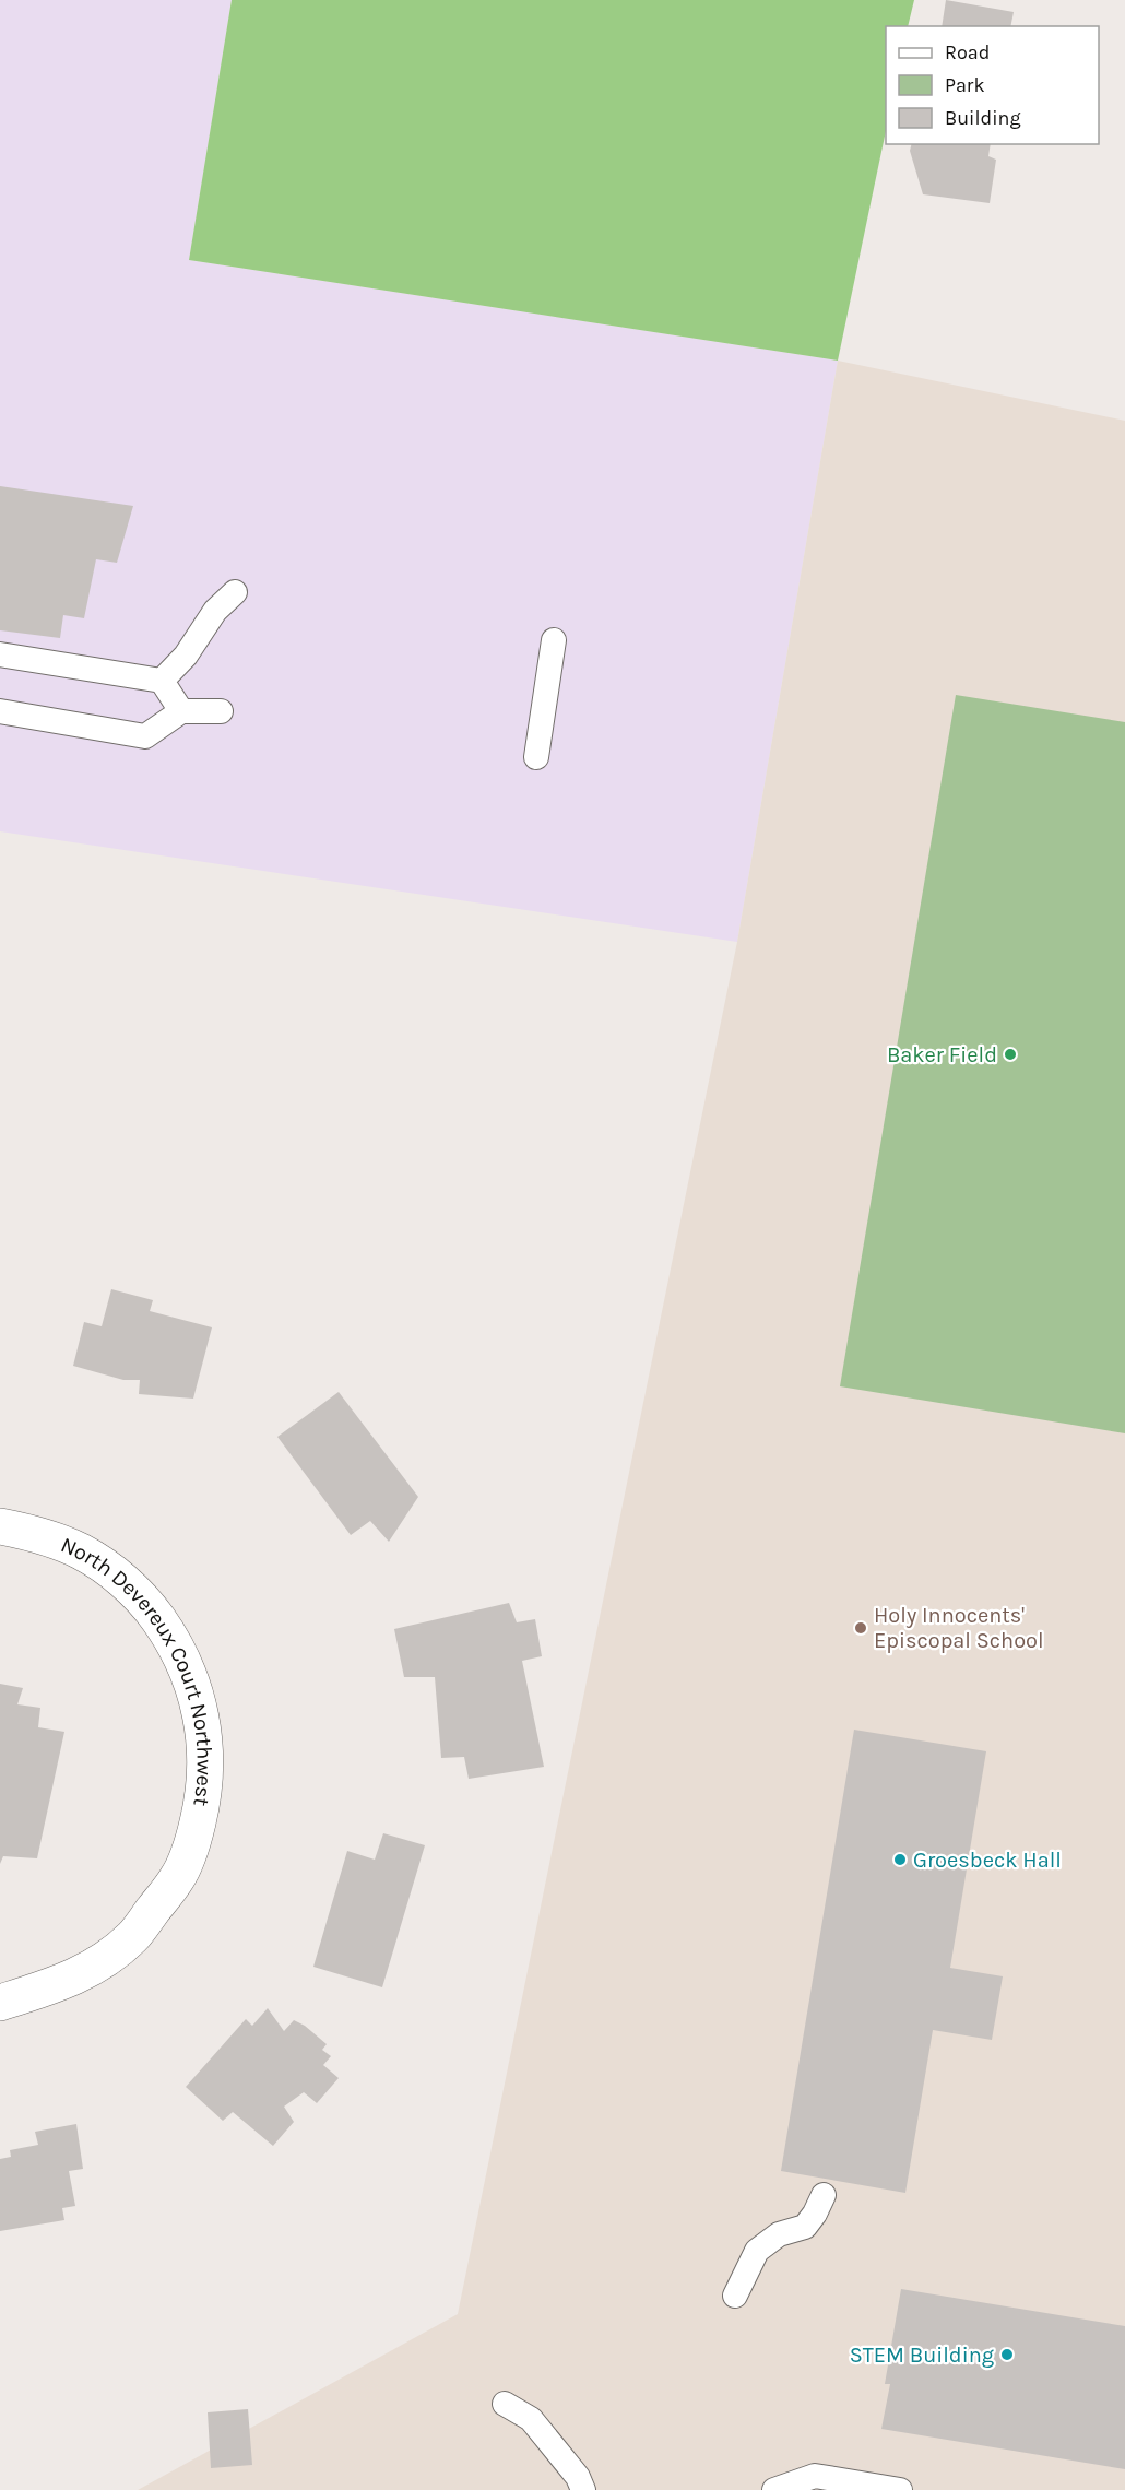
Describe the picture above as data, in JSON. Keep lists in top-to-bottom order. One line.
{"streets":{"street":["North Devereux Court Northwest"]},"places":["Baker Field","Holy Innocents' Episcopal School","Groesbeck Hall","STEM Building"],"legend":["Road","Park","Building"]}
